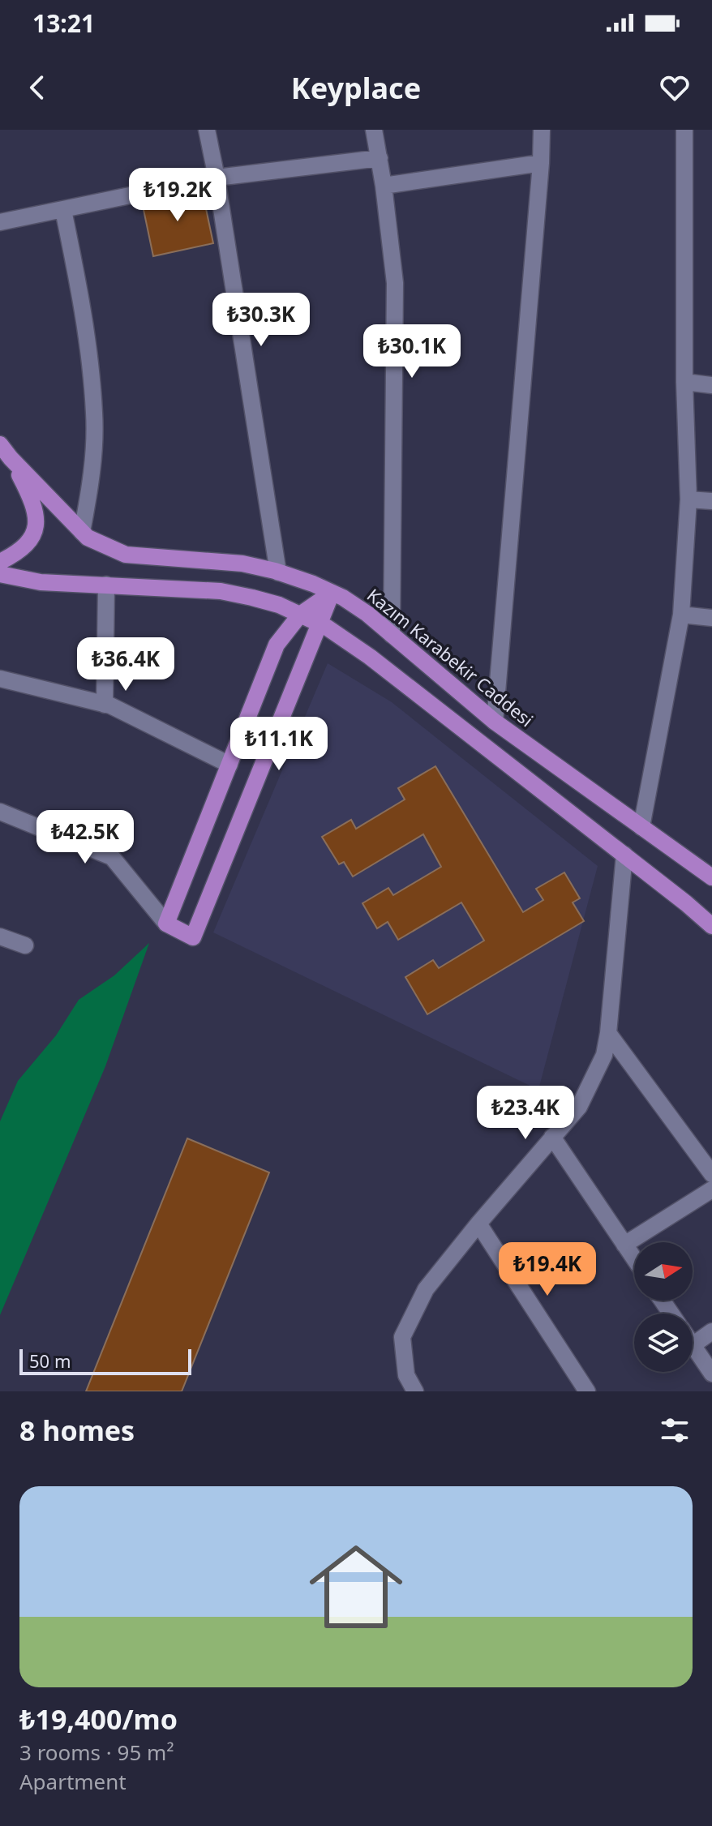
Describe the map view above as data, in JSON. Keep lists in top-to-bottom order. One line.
{"streets":{"main road":["Kazım Karabekir Caddesi"]},"scale_bar":"50 m","north":"right","page":{"status":"13:21","header":"Keyplace","price":["₺19.2K","₺30.3K","₺30.1K","₺36.4K","₺11.1K","₺42.5K","₺23.4K","₺19.4K"],"scale":"50 m","heading":"8 homes","list":[{"name":"₺19,400/mo","note":"3 rooms · 95 m² · Apartment"}]}}
